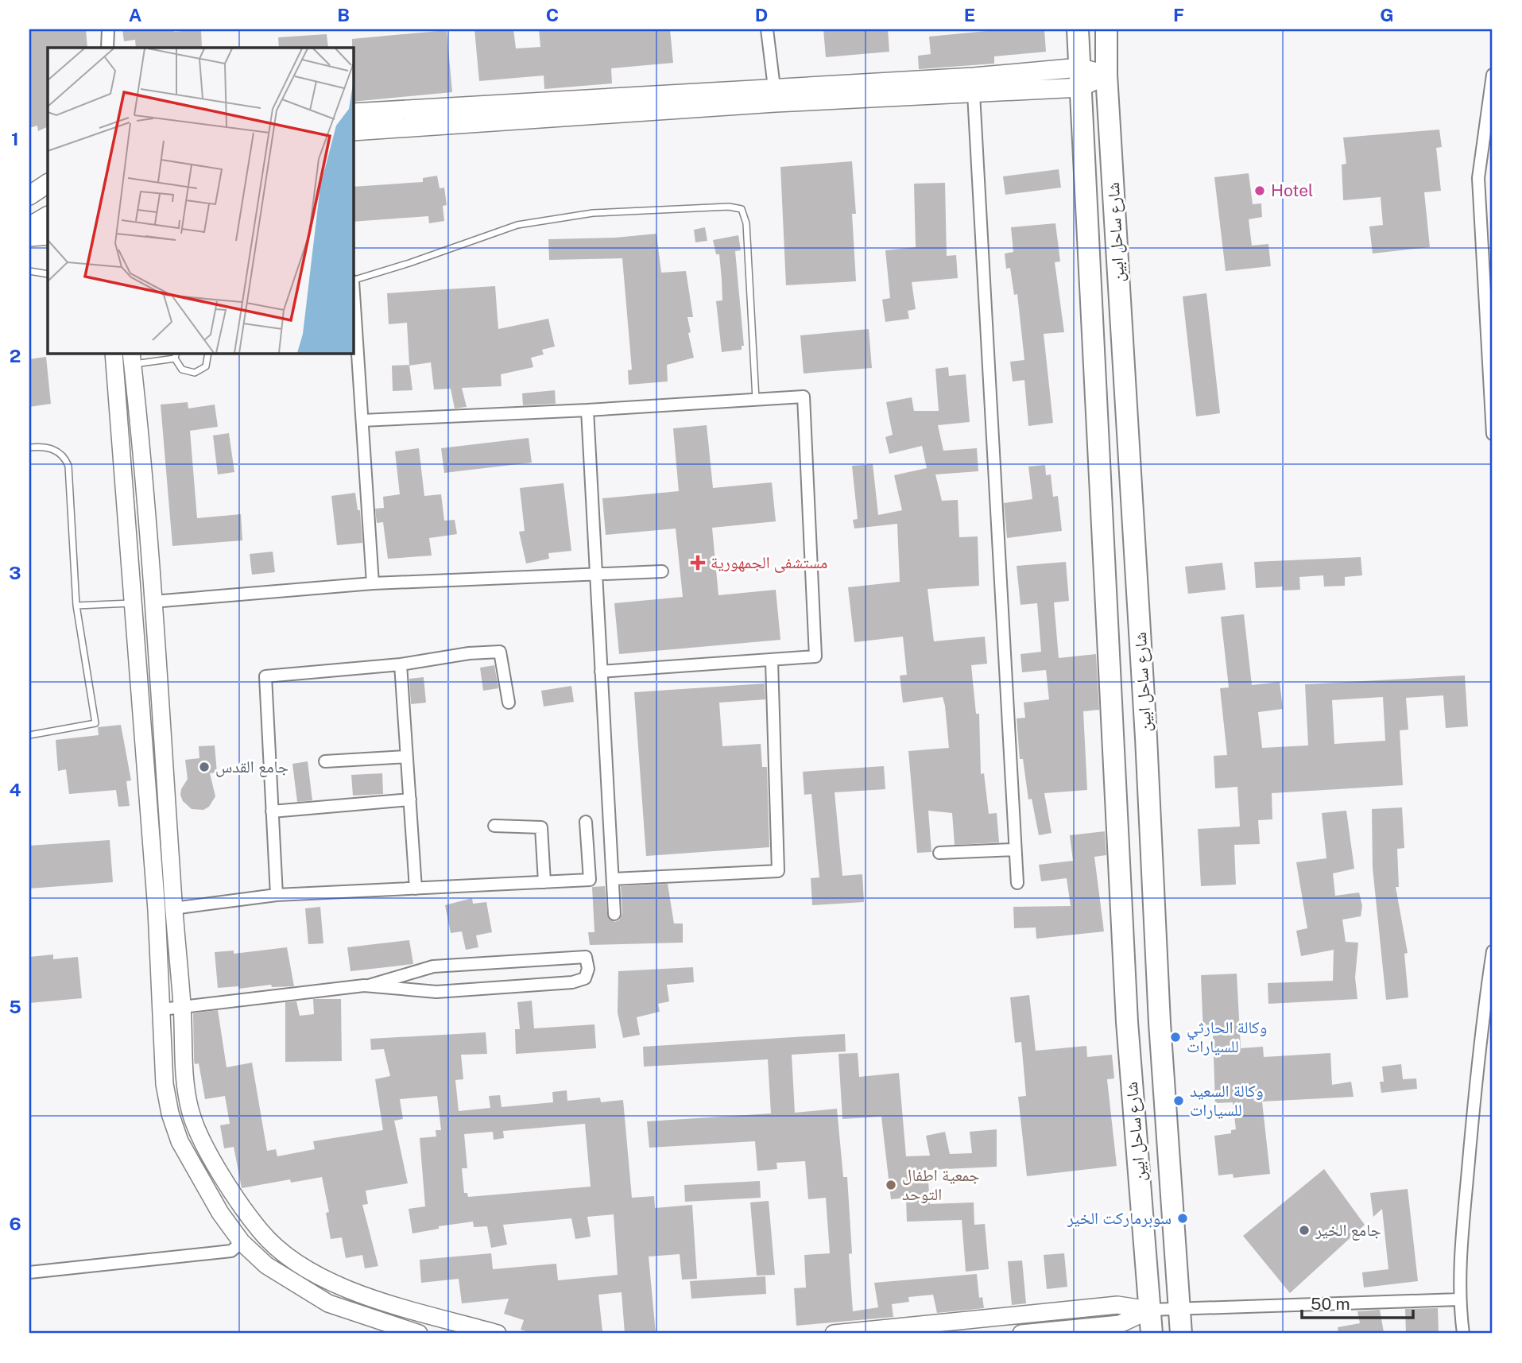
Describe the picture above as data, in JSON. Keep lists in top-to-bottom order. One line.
{"streets":{"highway":["شارع ساحل ابين"]},"places":{"other":["Hotel","جامع القدس","وكالة الحارثي للسيارات","وكالة السعيد للسيارات","جمعية اطفال التوحد","سوبرماركت الخير","جامع الخير"],"health":["مستشفى الجمهورية"]},"scale_bar":"50 m","grid":{"columns":["A","B","C","D","E","F","G"],"rows":["1","2","3","4","5","6"]}}
